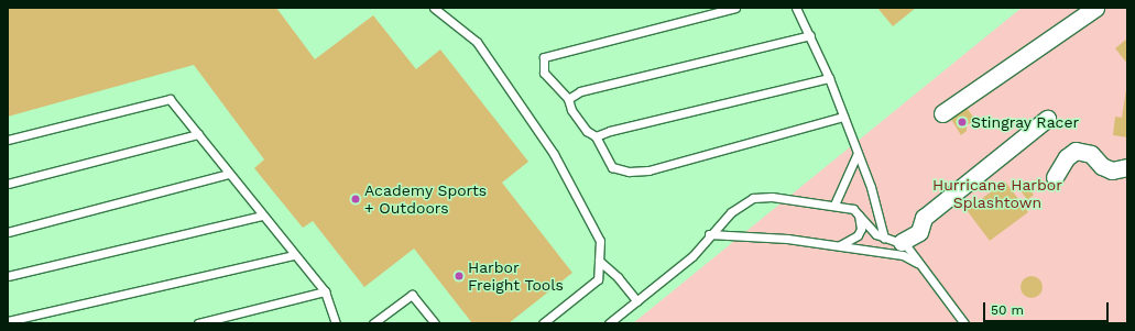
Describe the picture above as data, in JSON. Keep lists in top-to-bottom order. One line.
{"parks":["Hurricane Harbor Splashtown"],"places":["Stingray Racer","Academy Sports + Outdoors","Harbor Freight Tools"],"scale_bar":"50 m"}
